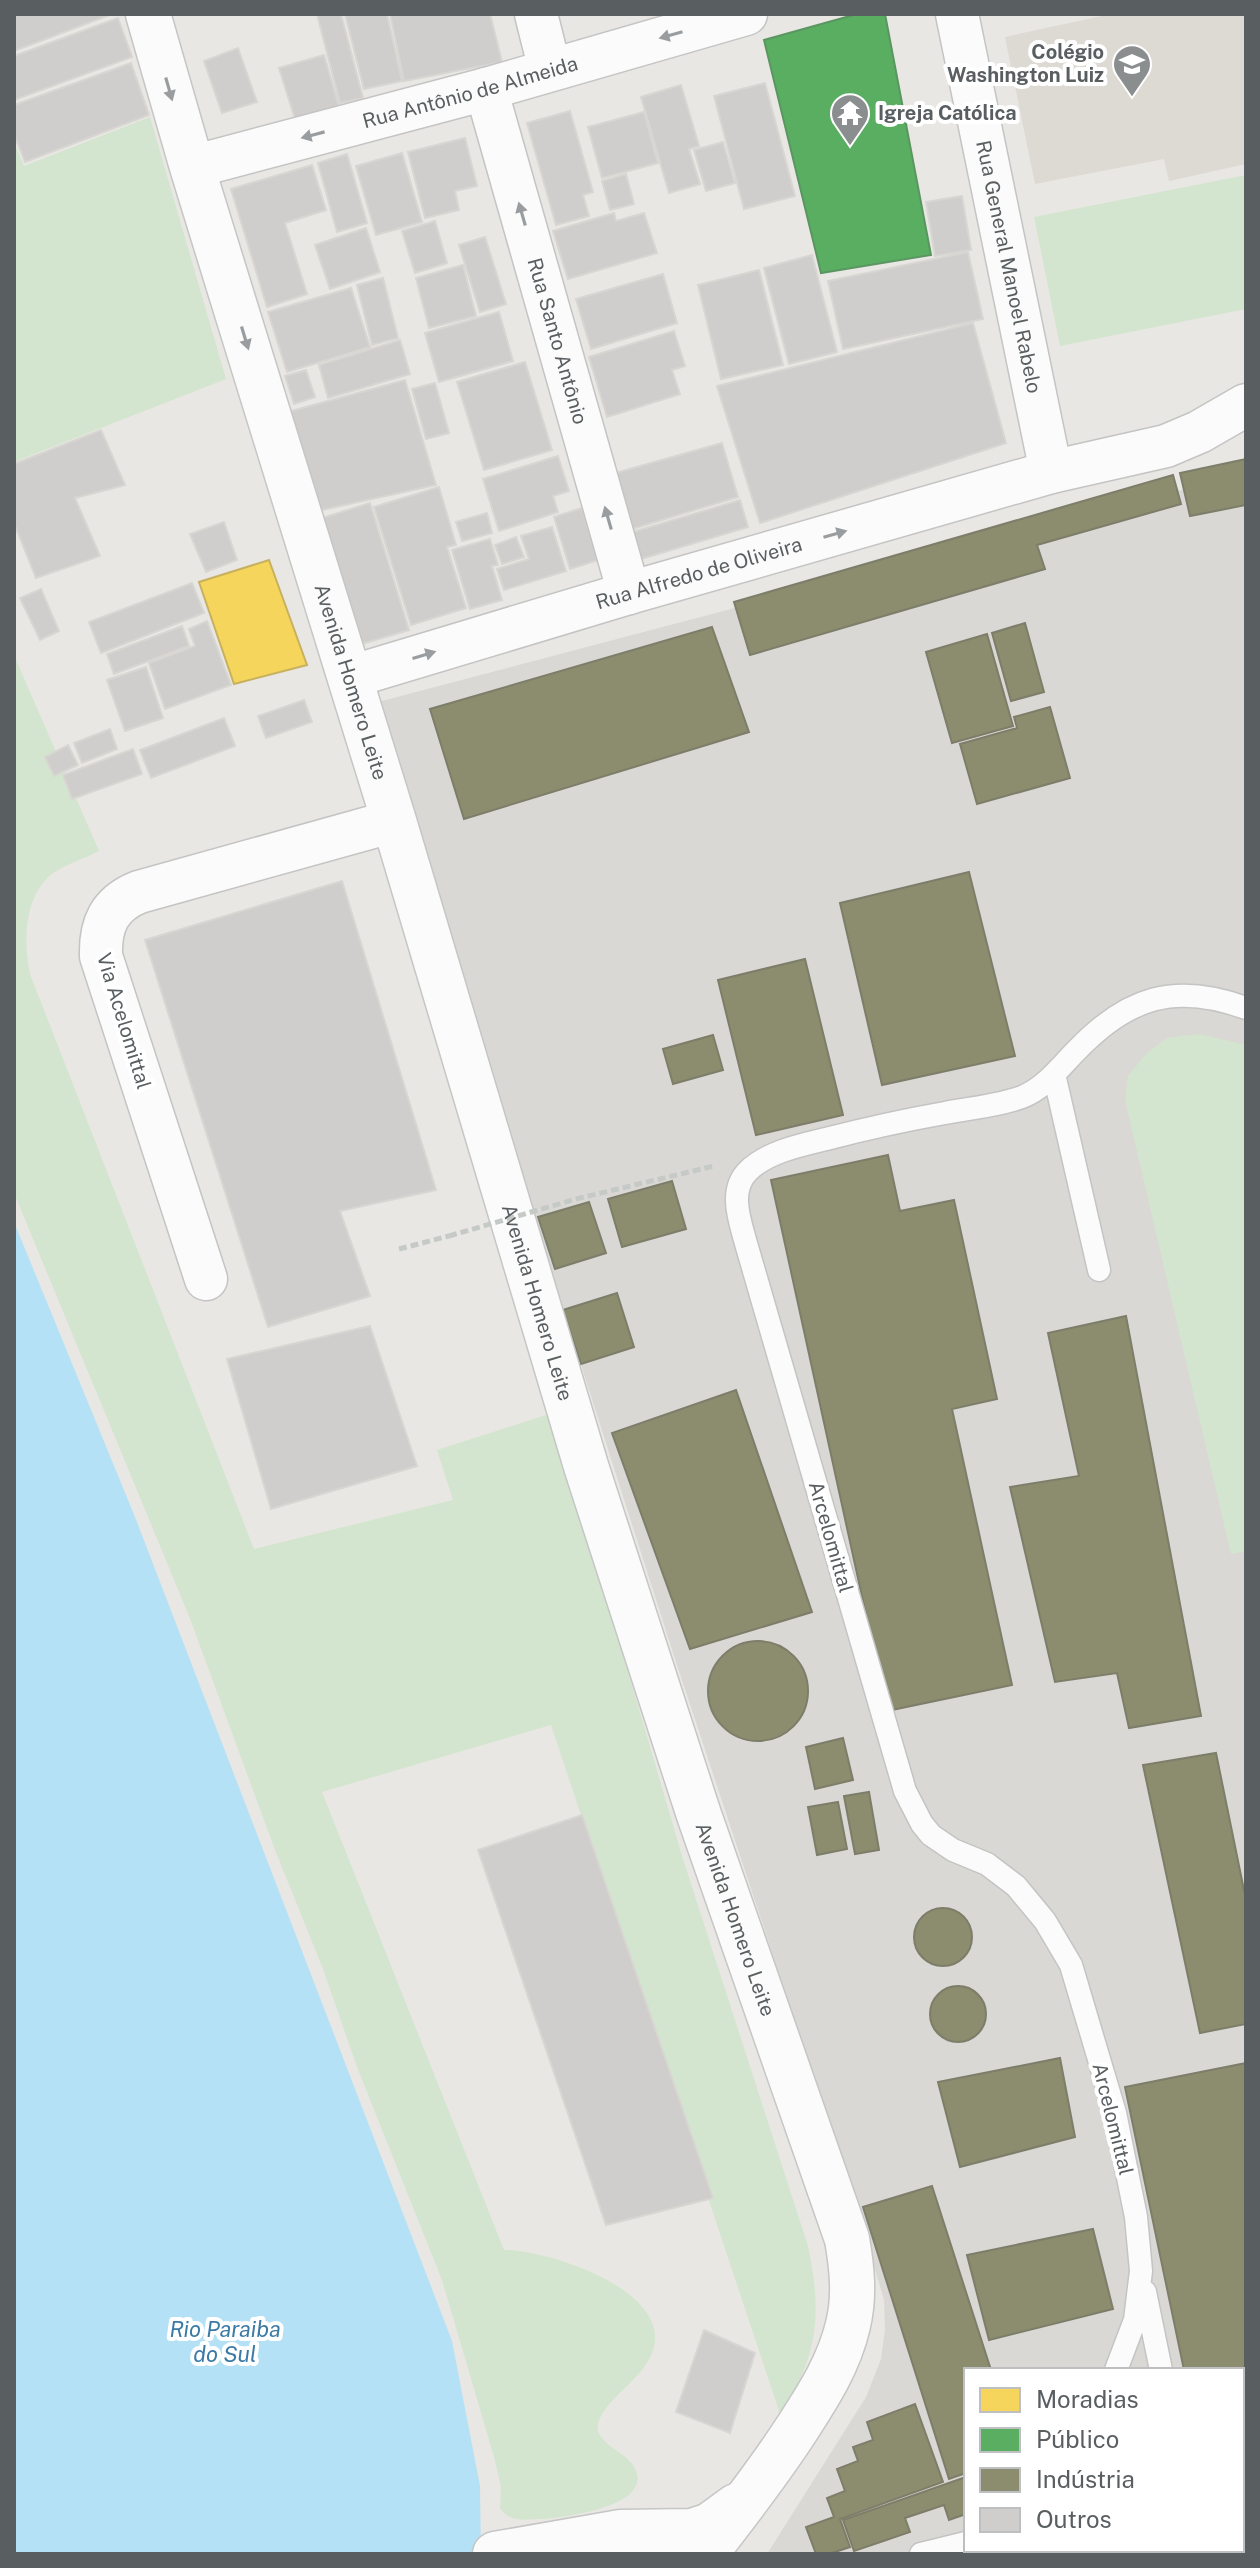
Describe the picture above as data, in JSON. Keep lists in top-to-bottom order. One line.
{"streets":{"street":["Rua Antônio de Almeida","Rua General Manoel Rabelo","Rua Santo Antônio","Rua Alfredo de Oliveira","Avenida Homero Leite","Via Acelomittal"],"lane":["Arcelomittal"]},"crossings":[["Rua Antônio de Almeida","Rua Santo Antônio"],["Rua Antônio de Almeida","Avenida Homero Leite"],["Rua General Manoel Rabelo","Rua Alfredo de Oliveira"],["Rua Santo Antônio","Rua Alfredo de Oliveira"],["Rua Alfredo de Oliveira","Avenida Homero Leite"],["Avenida Homero Leite","Via Acelomittal"]],"one_way":["Rua Antônio de Almeida","Rua Santo Antônio","Rua Alfredo de Oliveira"],"water":["Rio Paraiba do Sul"],"places":{"school or university":["Colégio Washington Luiz"],"temple":["Igreja Católica"]},"legend":["Moradias","Público","Indústria","Outros"]}
